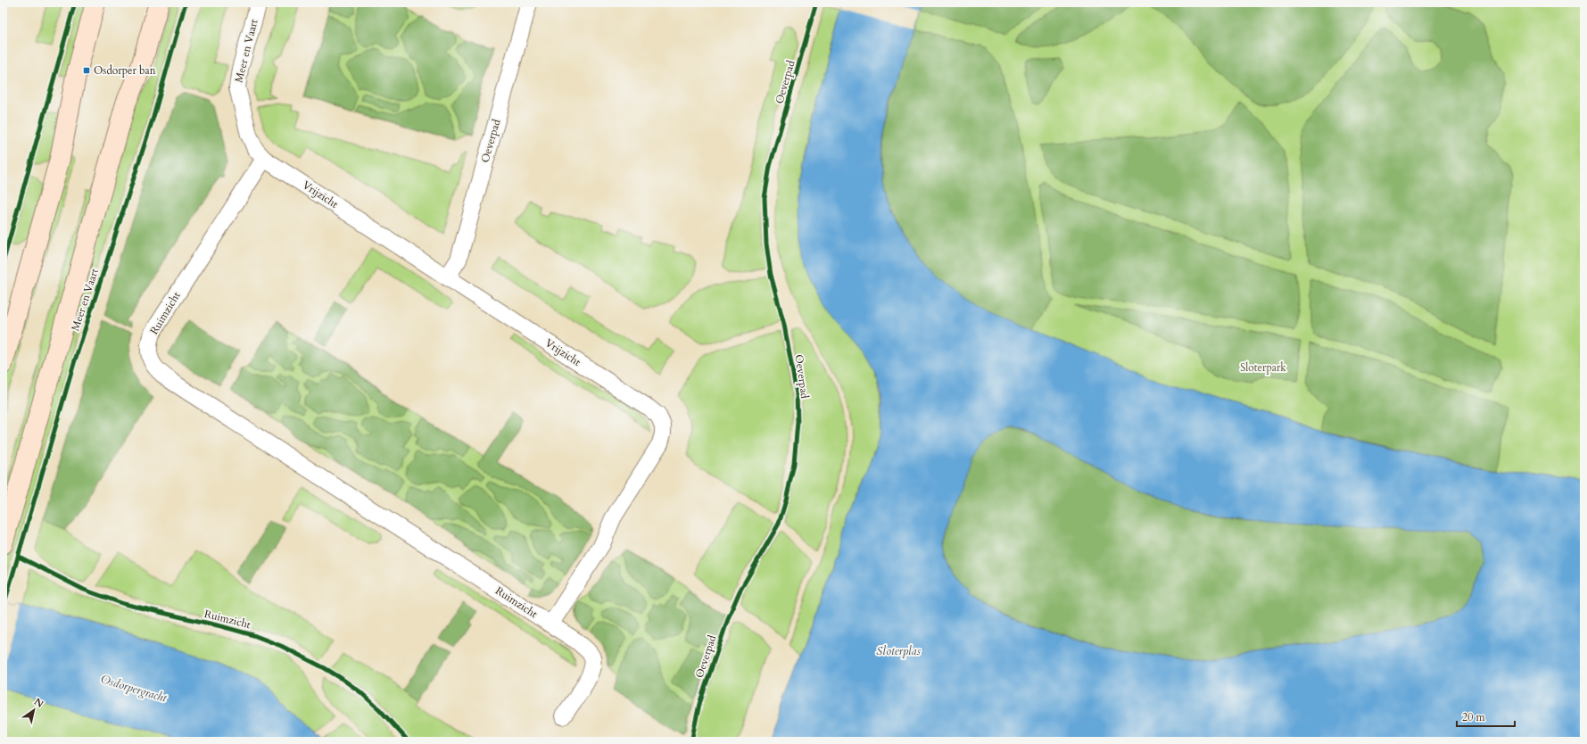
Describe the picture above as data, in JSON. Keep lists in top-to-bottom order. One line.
{"streets":{"main road":["Meer en Vaart"],"street":["Oeverpad","Vrijzicht","Ruimzicht"]},"crossings":[["Meer en Vaart","Vrijzicht"],["Meer en Vaart","Ruimzicht"],["Oeverpad","Vrijzicht"],["Vrijzicht","Ruimzicht"]],"water":["Sloterplas","Osdorpergracht"],"parks":["Sloterpark"],"places":{"transit":["Osdorper ban"]},"scale_bar":"20 m","north":"top right"}
